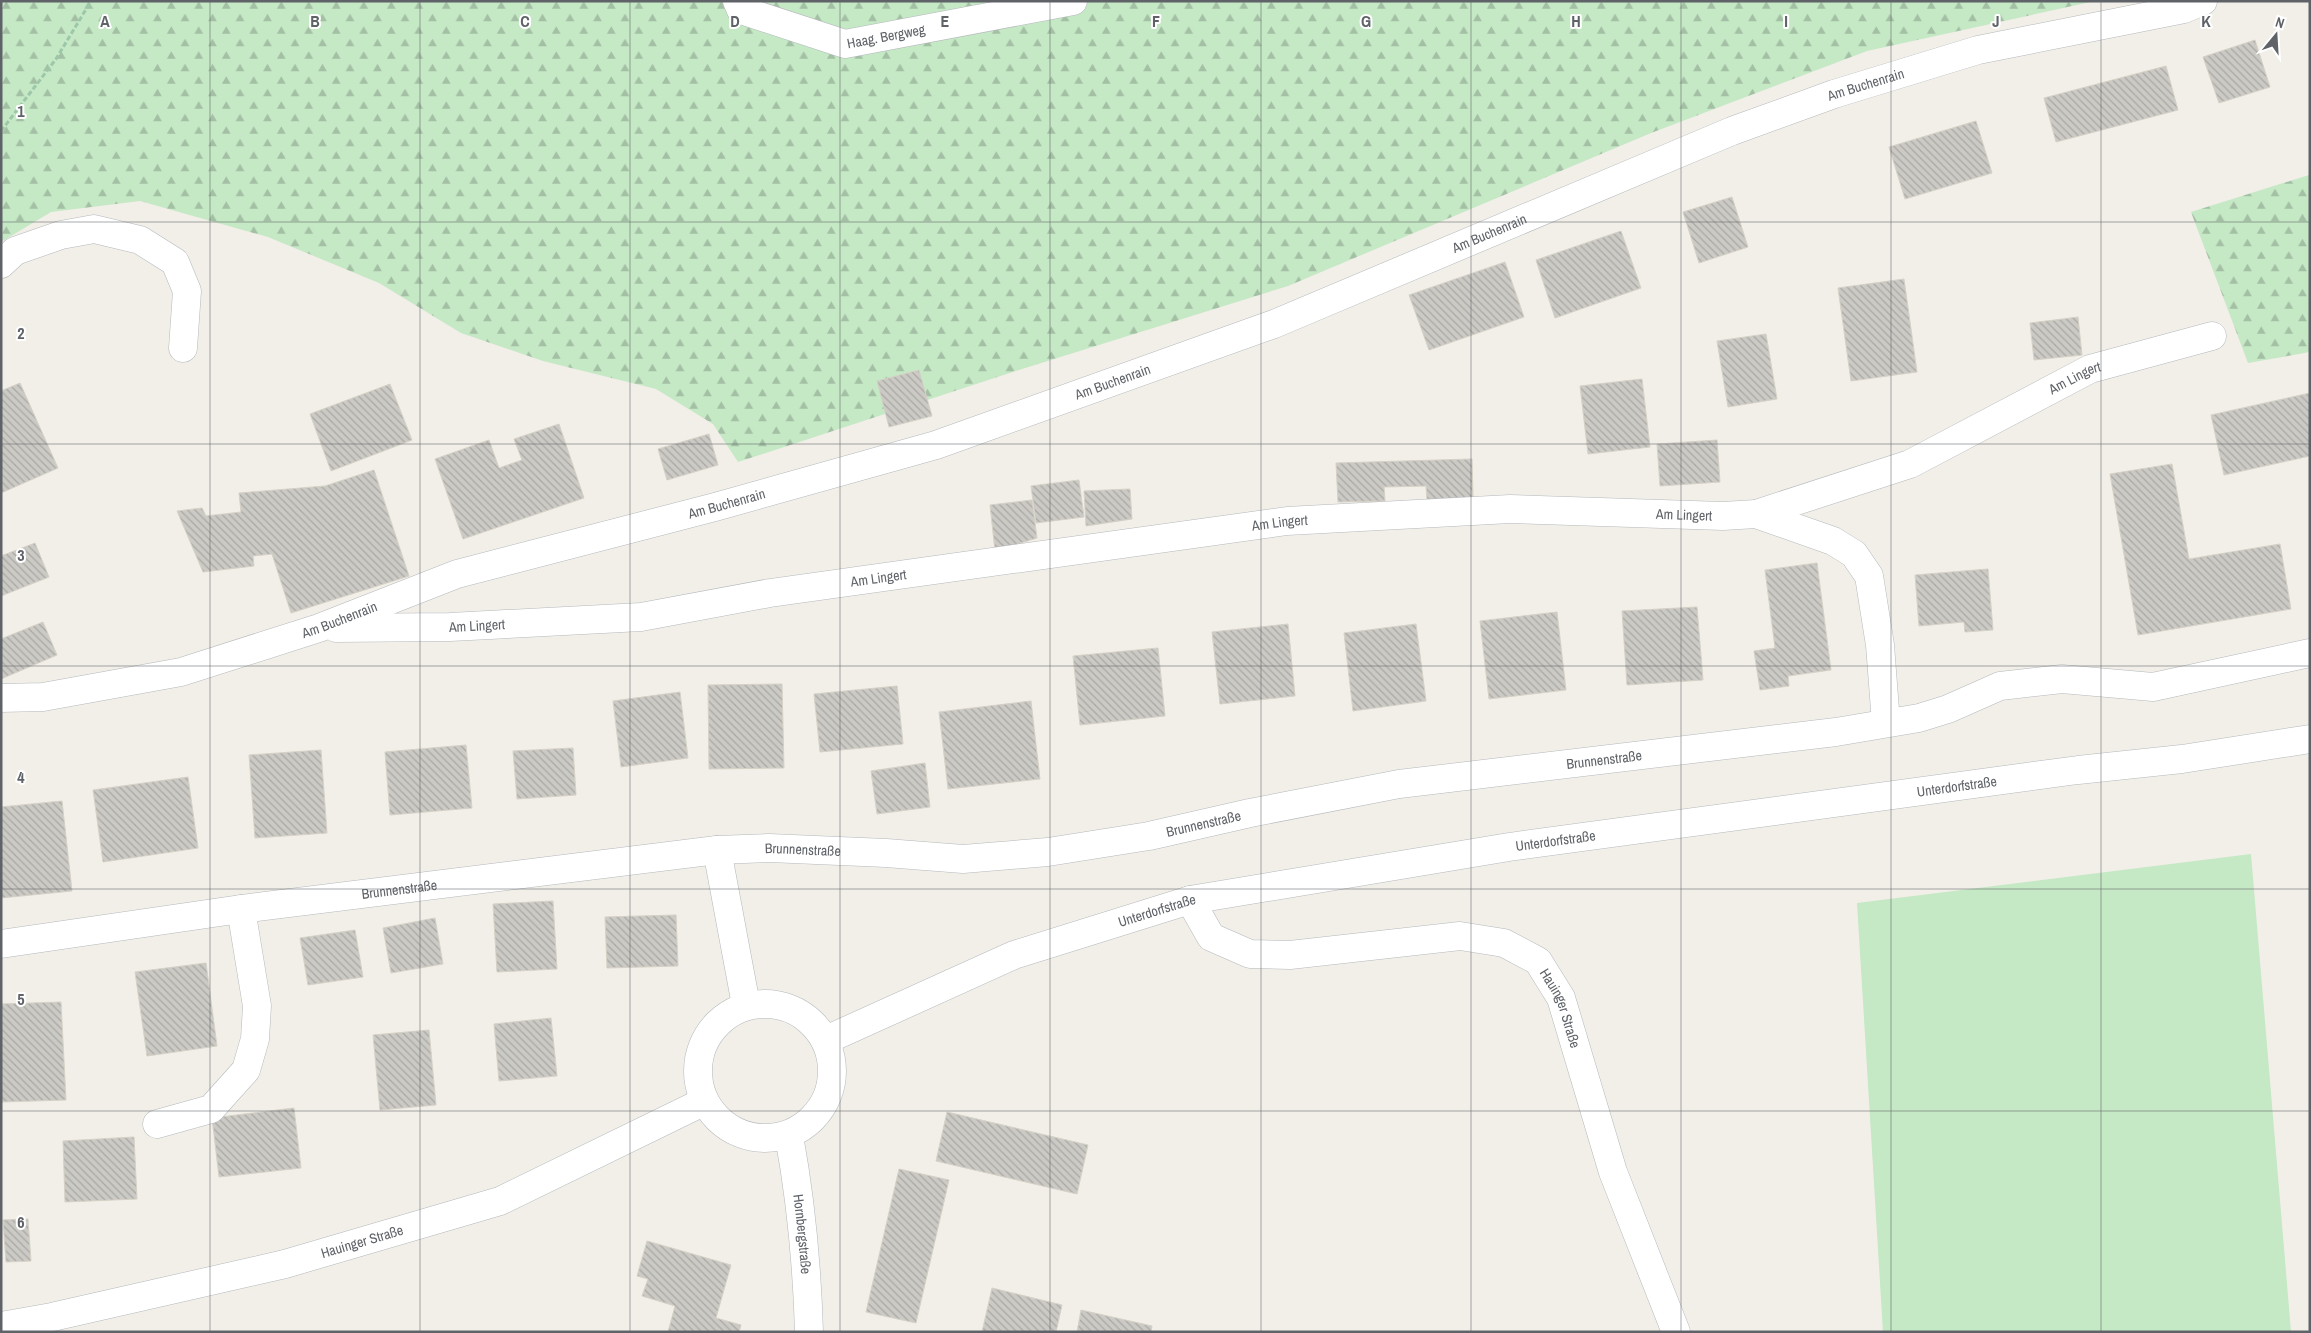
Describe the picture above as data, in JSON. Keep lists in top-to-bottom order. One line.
{"streets":{"street":["Haag. Bergweg","Am Buchenrain","Am Lingert","Brunnenstraße","Unterdorfstraße","Hauinger Straße","Hornbergstraße"]},"crossings":[["Am Buchenrain","Am Lingert"],["Unterdorfstraße","Hauinger Straße"],["Unterdorfstraße","Hornbergstraße"],["Hauinger Straße","Hornbergstraße"]],"north":"top","grid":{"columns":["A","B","C","D","E","F","G","H","I","J","K"],"rows":["1","2","3","4","5","6"]}}
